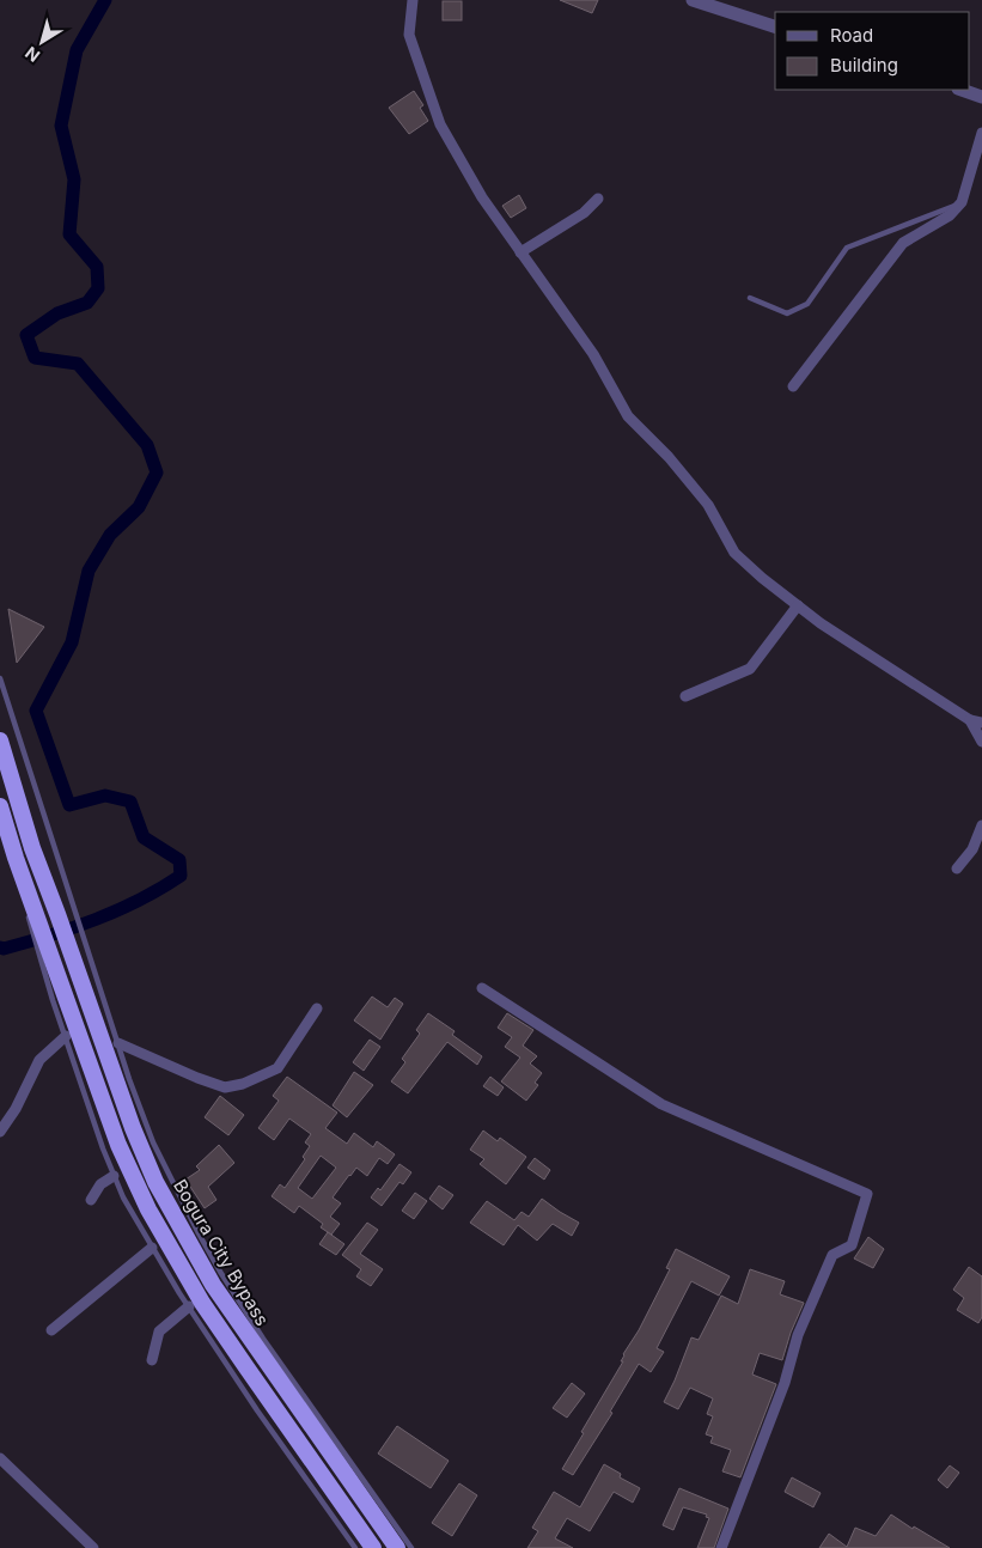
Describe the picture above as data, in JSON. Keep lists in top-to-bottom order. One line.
{"streets":{"highway":["Bogura City Bypass"]},"legend":["Road","Building"],"north":"bottom left"}
